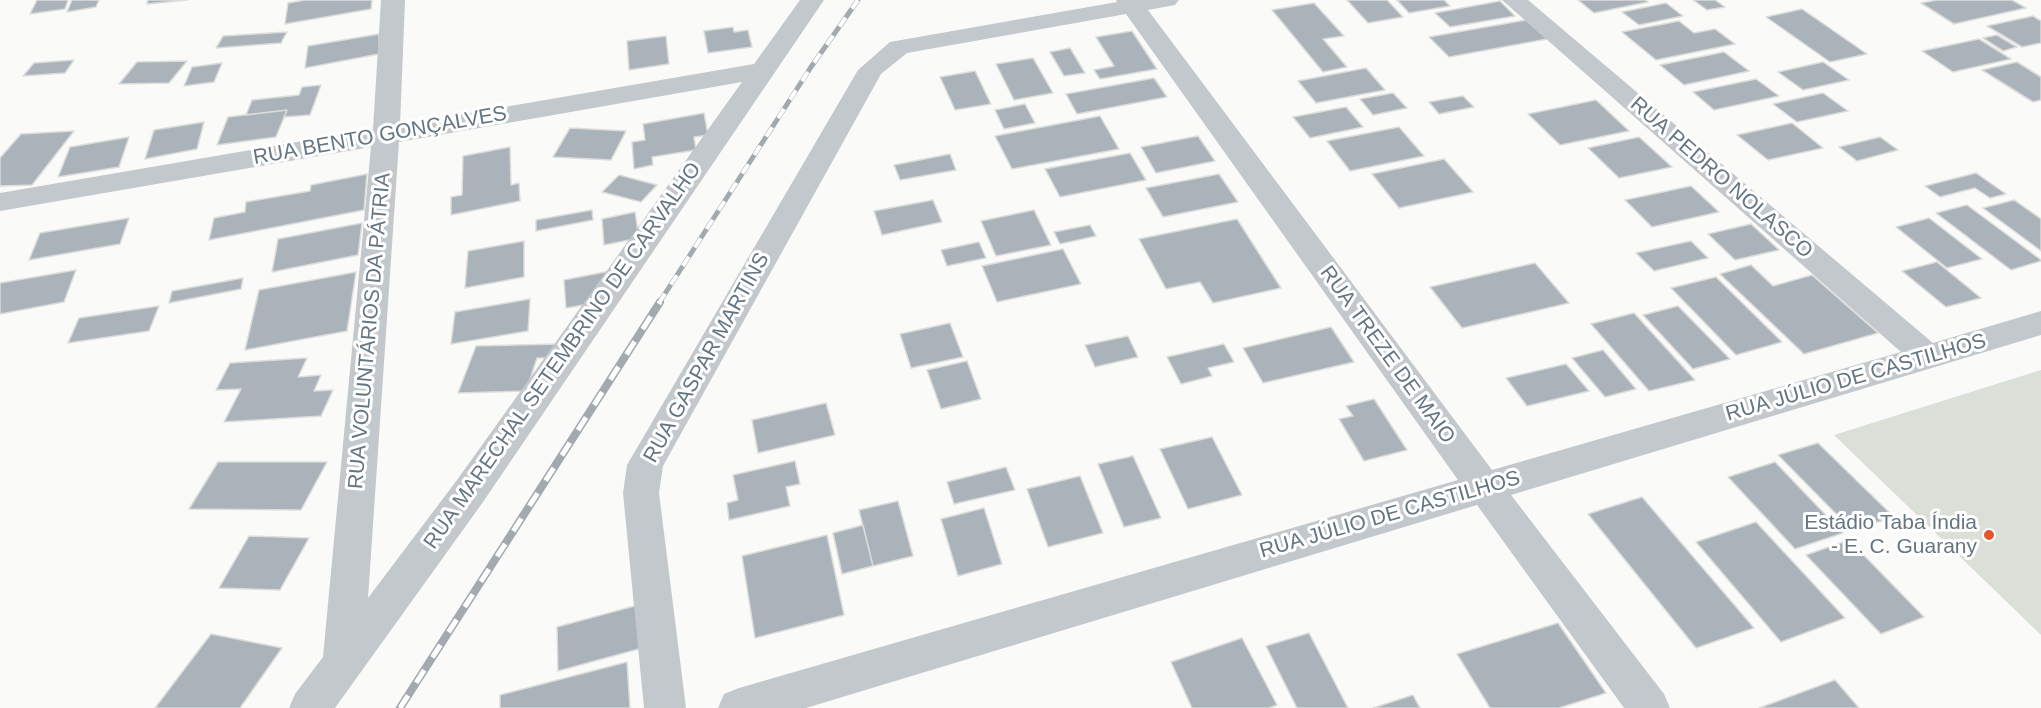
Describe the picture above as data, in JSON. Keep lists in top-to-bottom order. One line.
{"streets":{"street":["RUA BENTO GONÇALVES","RUA PEDRO NOLASCO","RUA VOLUNTÁRIOS DA PÁTRIA","RUA TREZE DE MAIO","RUA MARECHAL SETEMBRINO DE CARVALHO","RUA GASPAR MARTINS","RUA JÚLIO DE CASTILHOS"]},"crossings":[["RUA BENTO GONÇALVES","RUA VOLUNTÁRIOS DA PÁTRIA"],["RUA BENTO GONÇALVES","RUA MARECHAL SETEMBRINO DE CARVALHO"],["RUA PEDRO NOLASCO","RUA JÚLIO DE CASTILHOS"],["RUA VOLUNTÁRIOS DA PÁTRIA","RUA MARECHAL SETEMBRINO DE CARVALHO"],["RUA TREZE DE MAIO","RUA GASPAR MARTINS"],["RUA TREZE DE MAIO","RUA JÚLIO DE CASTILHOS"]],"places":["Estádio Taba Índia - E. C. Guarany"]}
